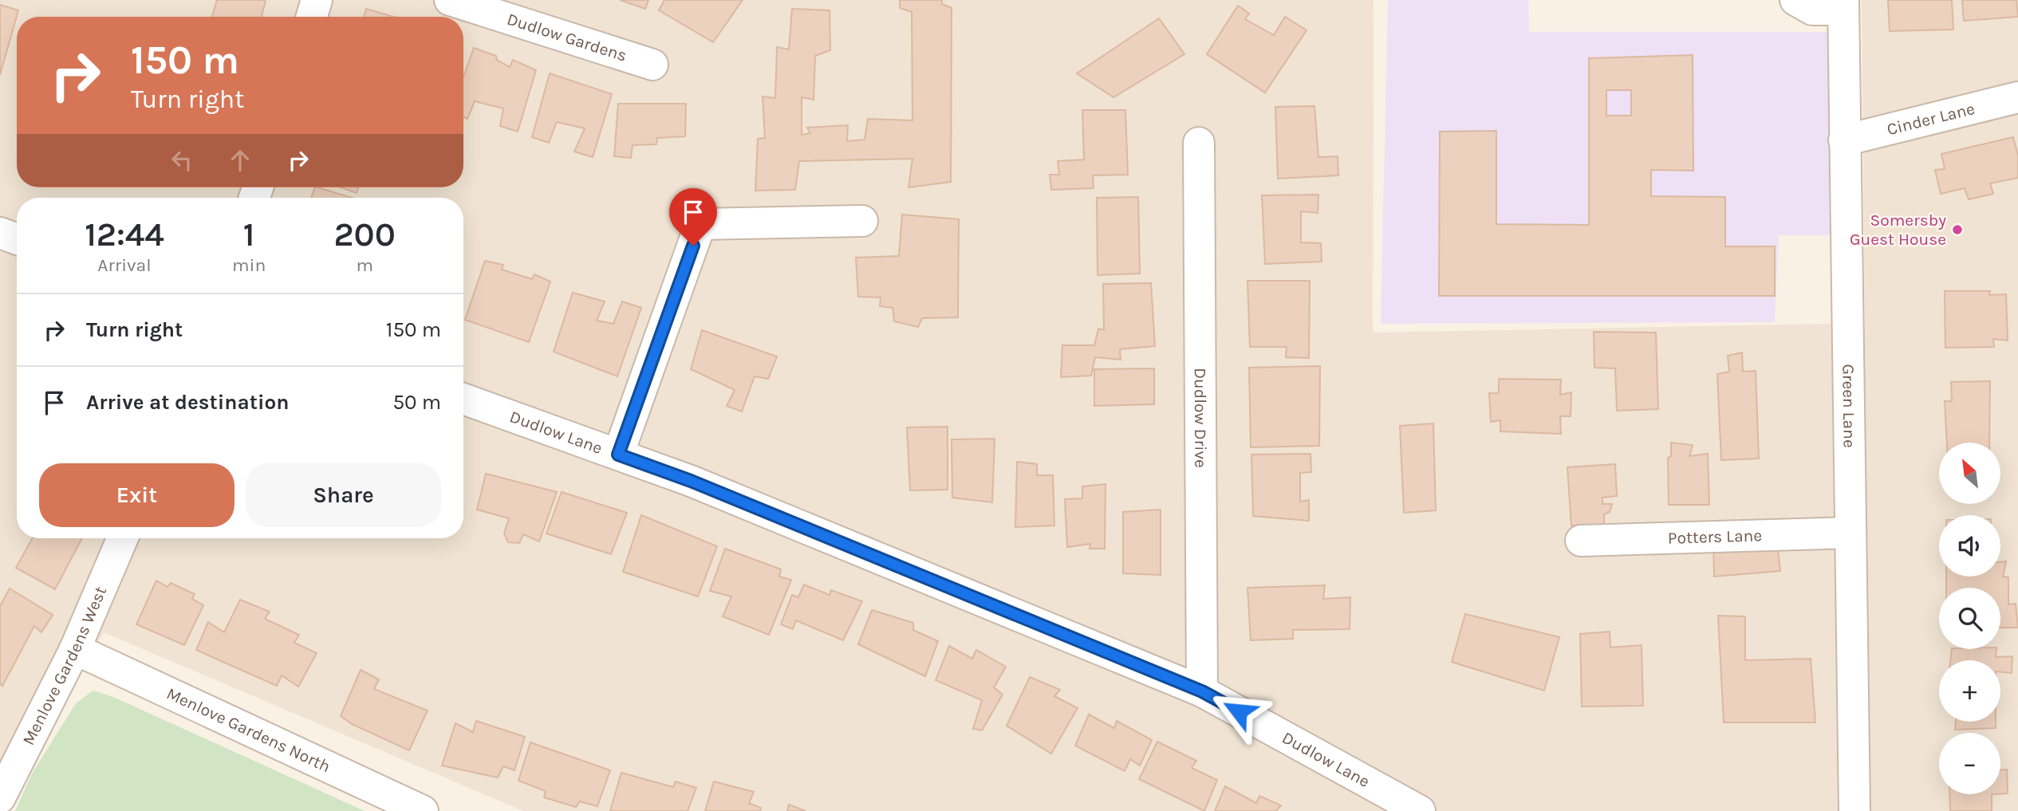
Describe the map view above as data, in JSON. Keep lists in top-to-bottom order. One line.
{"streets":{"street":["Dudlow Gardens","Cinder Lane","Green Lane","Dudlow Drive","Dudlow Lane","Potters Lane","Menlove Gardens West","Menlove Gardens North"]},"crossings":[["Cinder Lane","Green Lane"],["Green Lane","Potters Lane"],["Dudlow Drive","Dudlow Lane"],["Menlove Gardens West","Menlove Gardens North"]],"places":["Somersby Guest House"],"north":"top left","page":{"turn":["150 m","Turn right"],"eta":["12:44","Arrival","1","min","200","m"],"list":[{"name":"Turn right","value":"150 m"},{"name":"Arrive at destination","value":"50 m"}],"map_buttons":["+","−"],"buttons":["Exit","Share"]}}
